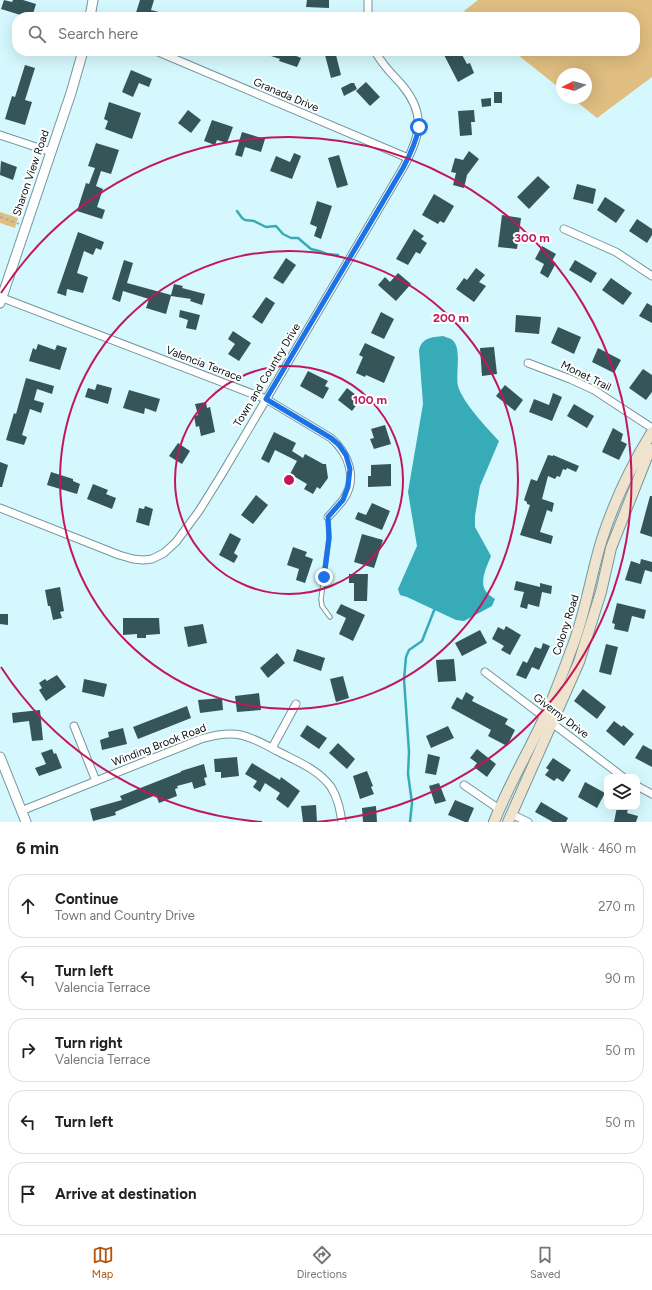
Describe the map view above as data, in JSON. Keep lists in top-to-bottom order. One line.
{"streets":{"main road":["Colony Road"],"street":["Granada Drive","Sharon View Road","Valencia Terrace","Town and Country Drive","Monet Trail","Giverny Drive","Winding Brook Road"]},"crossings":[["Granada Drive","Town and Country Drive"],["Sharon View Road","Valencia Terrace"],["Valencia Terrace","Town and Country Drive"],["Colony Road","Giverny Drive"]],"north":"left","page":{"search":"Search here","heading":["6 min","Walk · 460 m"],"list":[["Continue","Town and Country Drive","270 m"],["Turn left","Valencia Terrace","90 m"],["Turn right","Valencia Terrace","50 m"],["Turn left","50 m"],"Arrive at destination"],"nav":["Map","Directions","Saved"]},"rings":["300 m","200 m","100 m"]}
